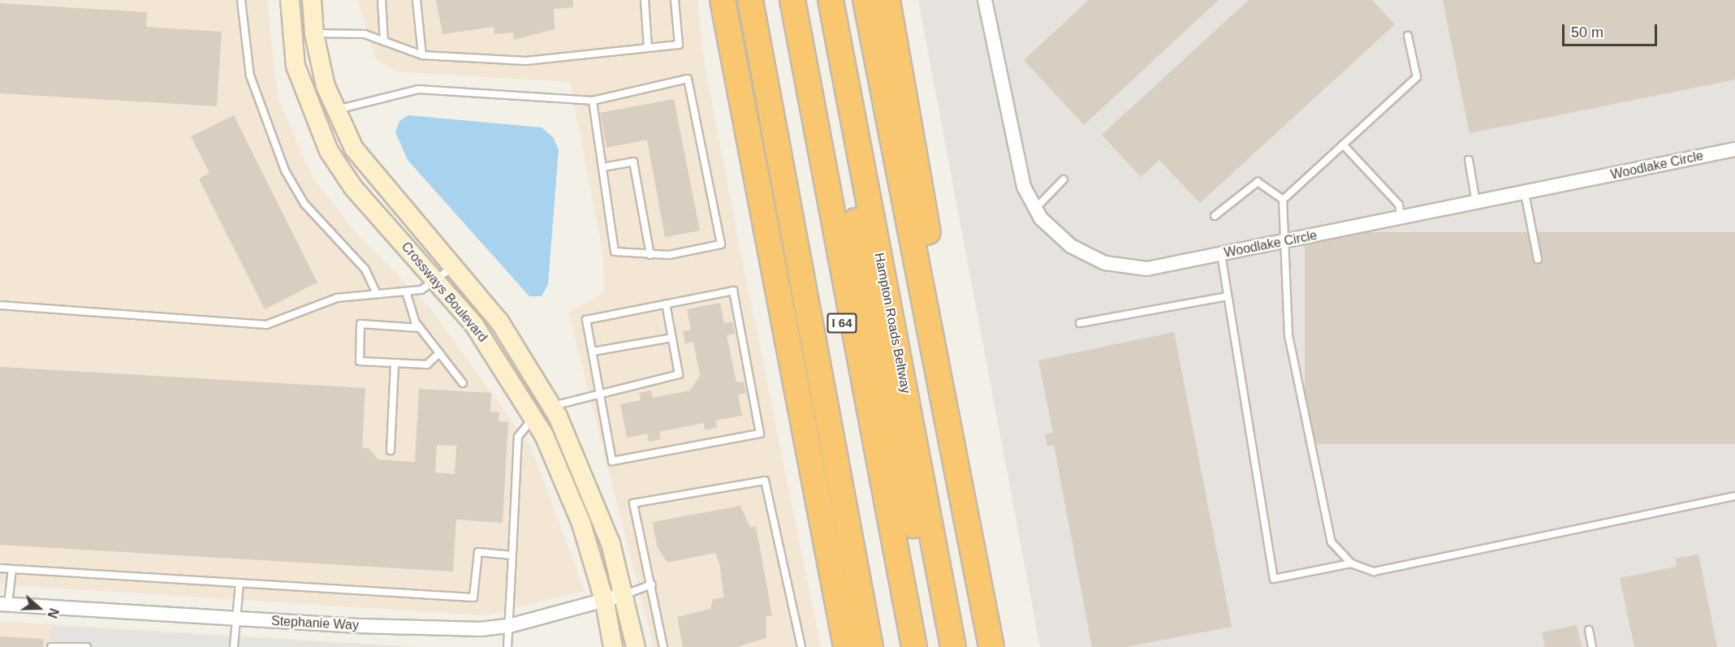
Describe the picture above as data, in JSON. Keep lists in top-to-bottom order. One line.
{"streets":{"highway":["I 64","Hampton Roads Beltway"],"street":["Woodlake Circle","Crossways Boulevard","Stephanie Way"]},"crossings":[["Crossways Boulevard","Stephanie Way"]],"scale_bar":"50 m","north":"right"}
